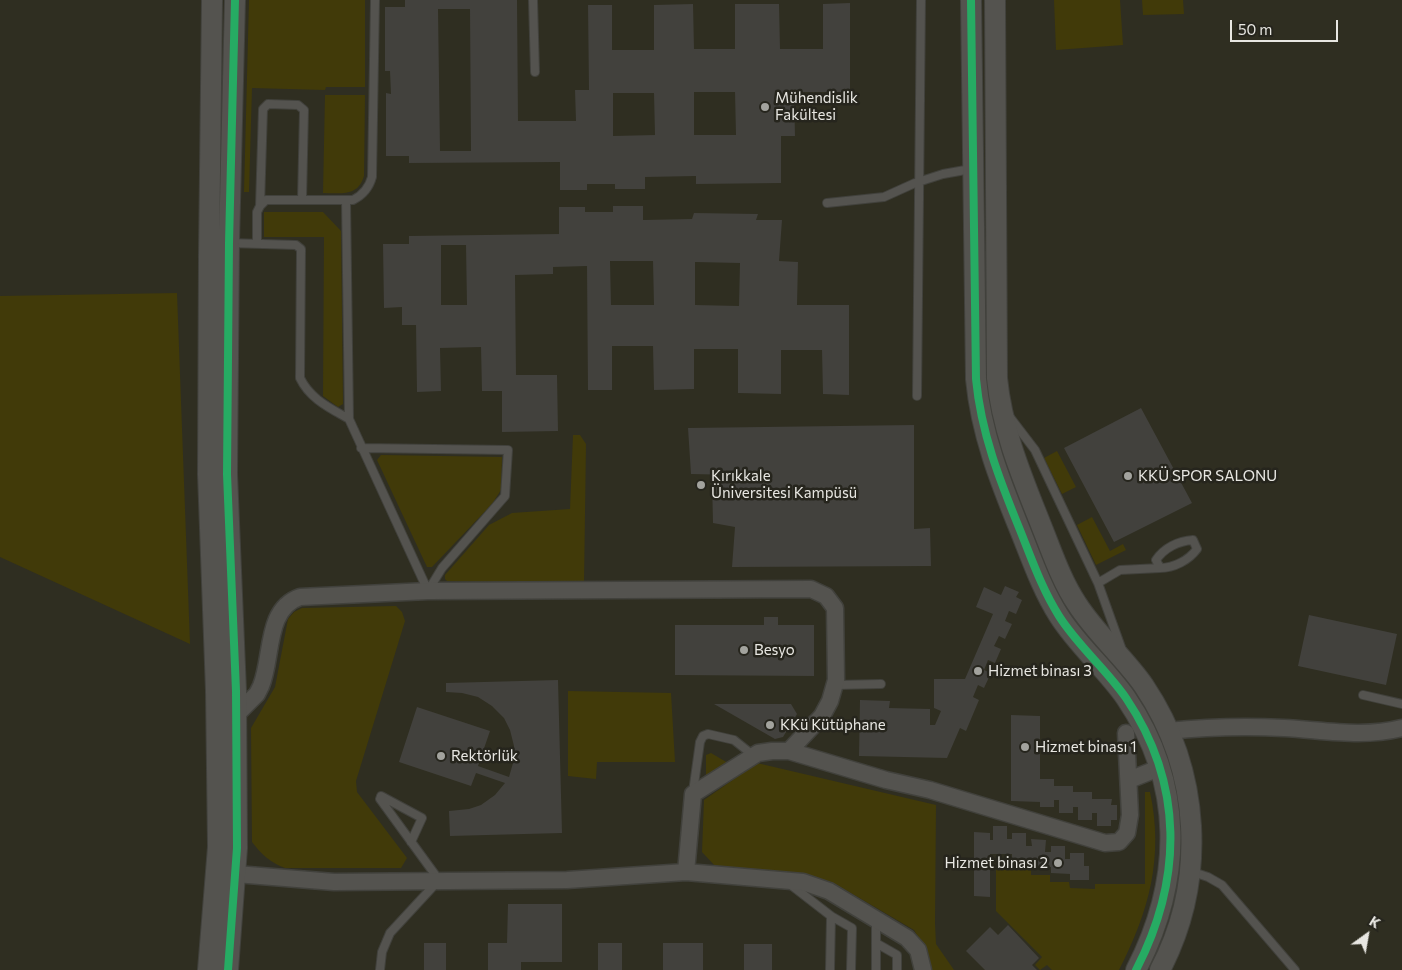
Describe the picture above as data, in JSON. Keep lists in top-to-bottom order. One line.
{"places":["Mühendislik Fakültesi","KKÜ SPOR SALONU","Kırıkkale Üniversitesi Kampüsü","Besyo","Hizmet binası 3","KKü Kütüphane","Hizmet binası 1","Rektörlük","Hizmet binası 2"],"scale_bar":"50 m","north":"top right"}
